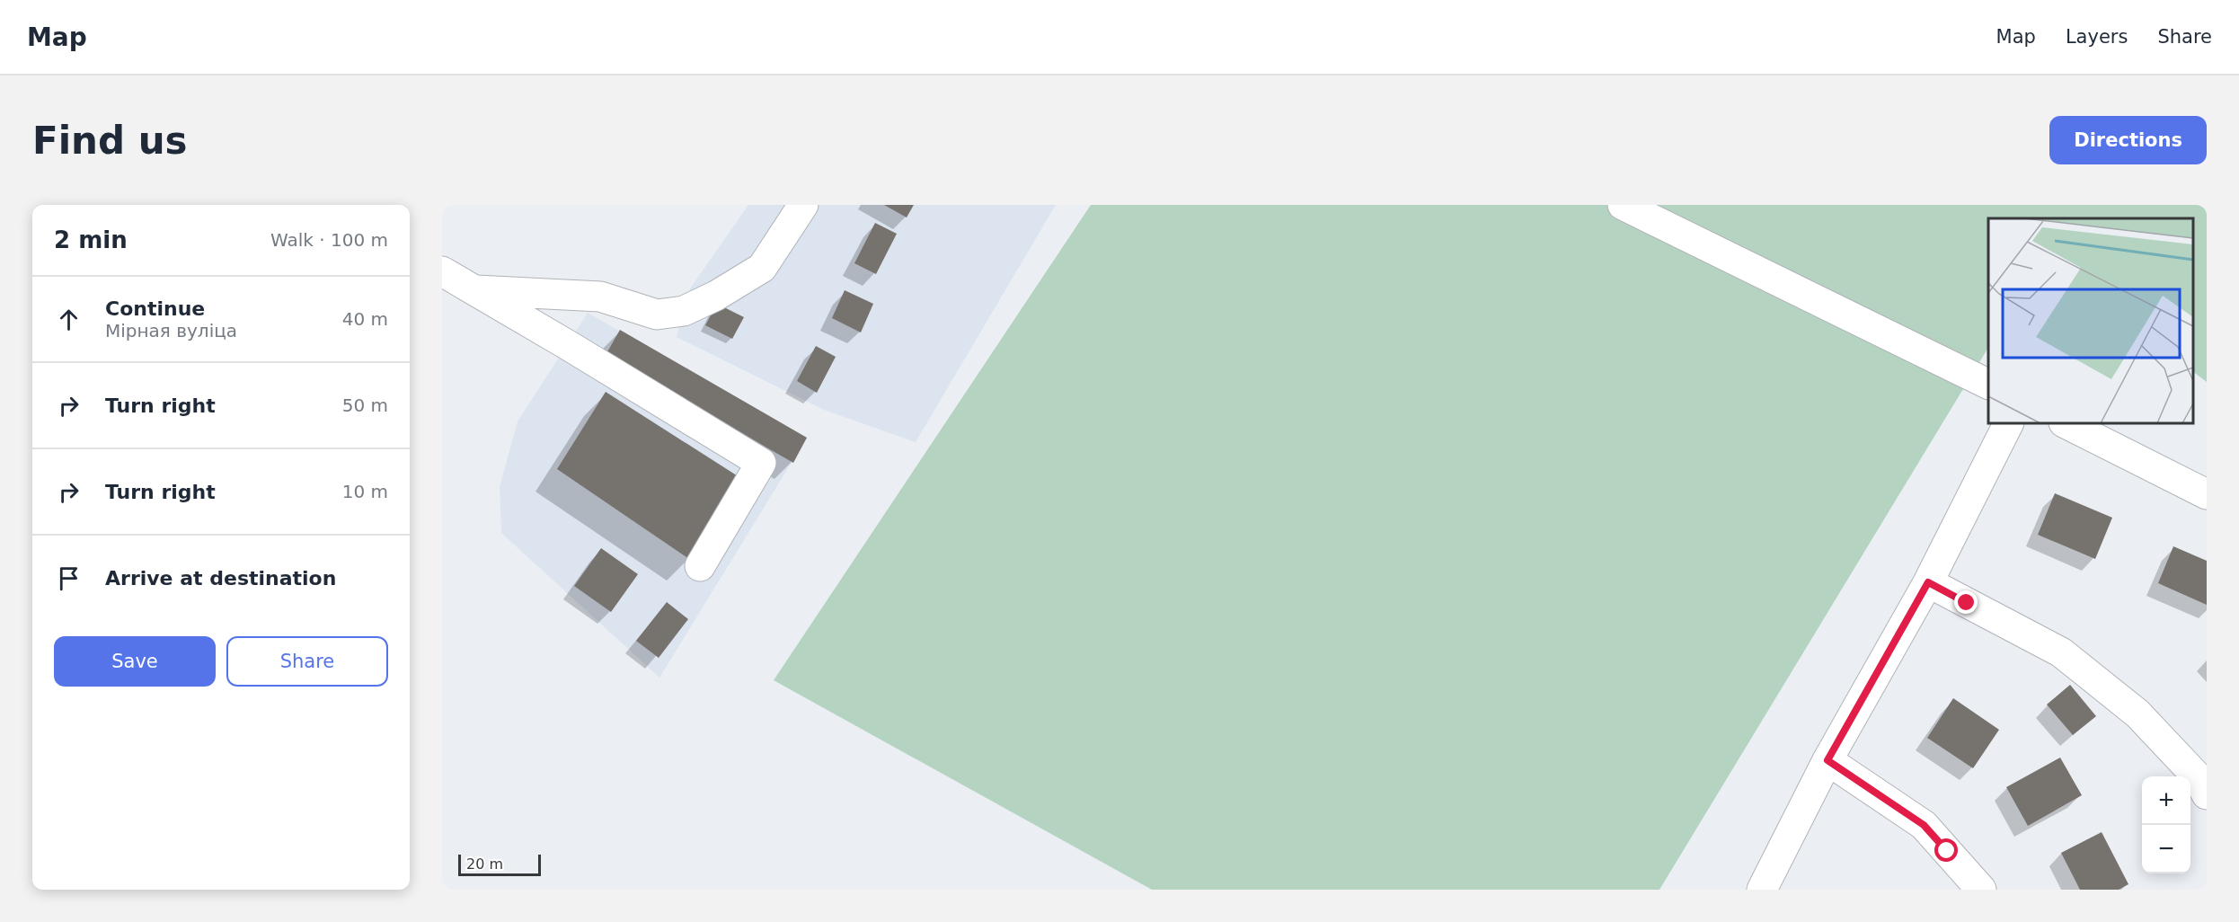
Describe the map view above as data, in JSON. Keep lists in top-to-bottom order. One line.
{"scale_bar":"20 m","page":{"header":"Map","nav":["Map","Layers","Share"],"buttons":["Directions",["Save","Share"]],"title":"Find us","heading":["2 min","Walk · 100 m"],"list":[["Continue","Мірная вуліца","40 m"],["Turn right","50 m"],["Turn right","10 m"],"Arrive at destination"],"map_buttons":["+","−"],"scale":"20 m"}}
